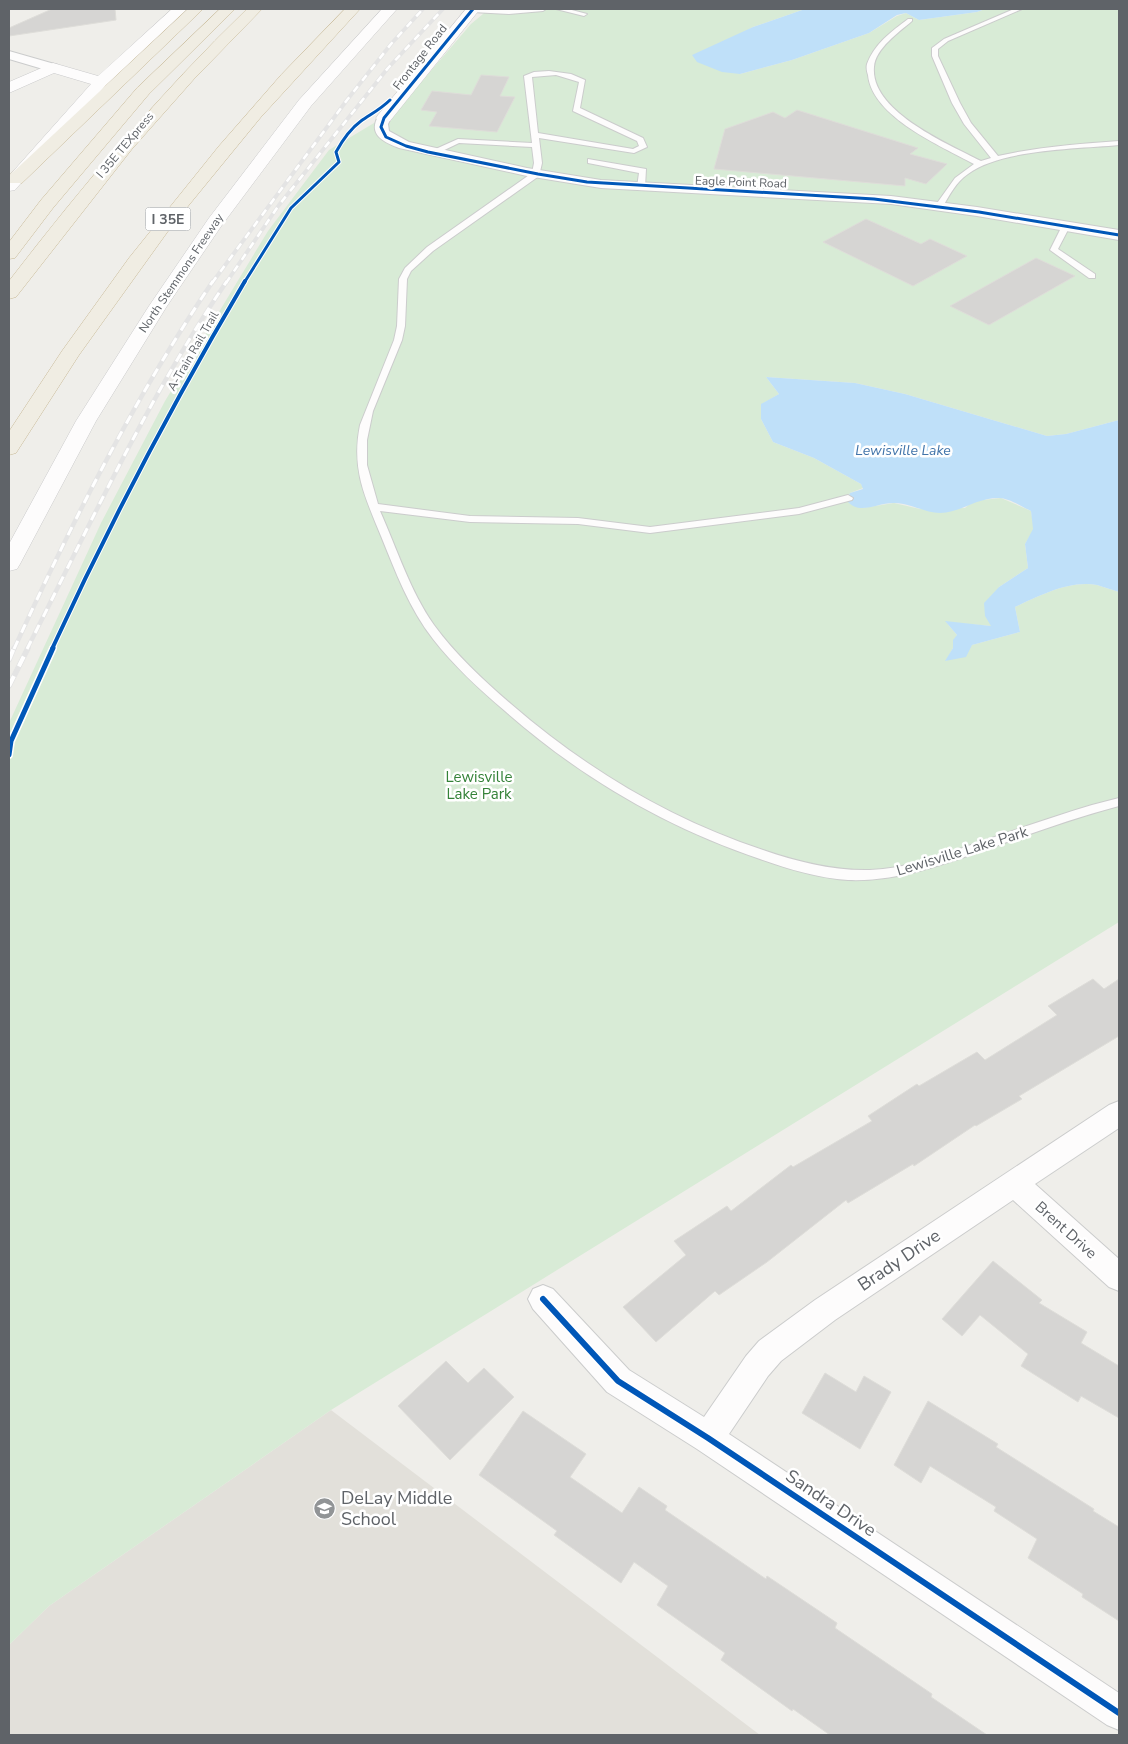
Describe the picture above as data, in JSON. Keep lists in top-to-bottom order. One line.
{"streets":{"highway":["I 35E TEXpress","I 35E"],"main road":["Frontage Road","North Stemmons Freeway"],"street":["Eagle Point Road","Brent Drive","Brady Drive","Sandra Drive"],"lane":["Lewisville Lake Park"],"cycle path":["A-Train Rail Trail"]},"crossings":[["Frontage Road","Eagle Point Road"],["Eagle Point Road","Lewisville Lake Park"],["Brent Drive","Brady Drive"],["Brady Drive","Sandra Drive"]],"water":["Lewisville Lake"],"parks":["Lewisville Lake Park"],"places":{"school or university":["DeLay Middle School"]}}
